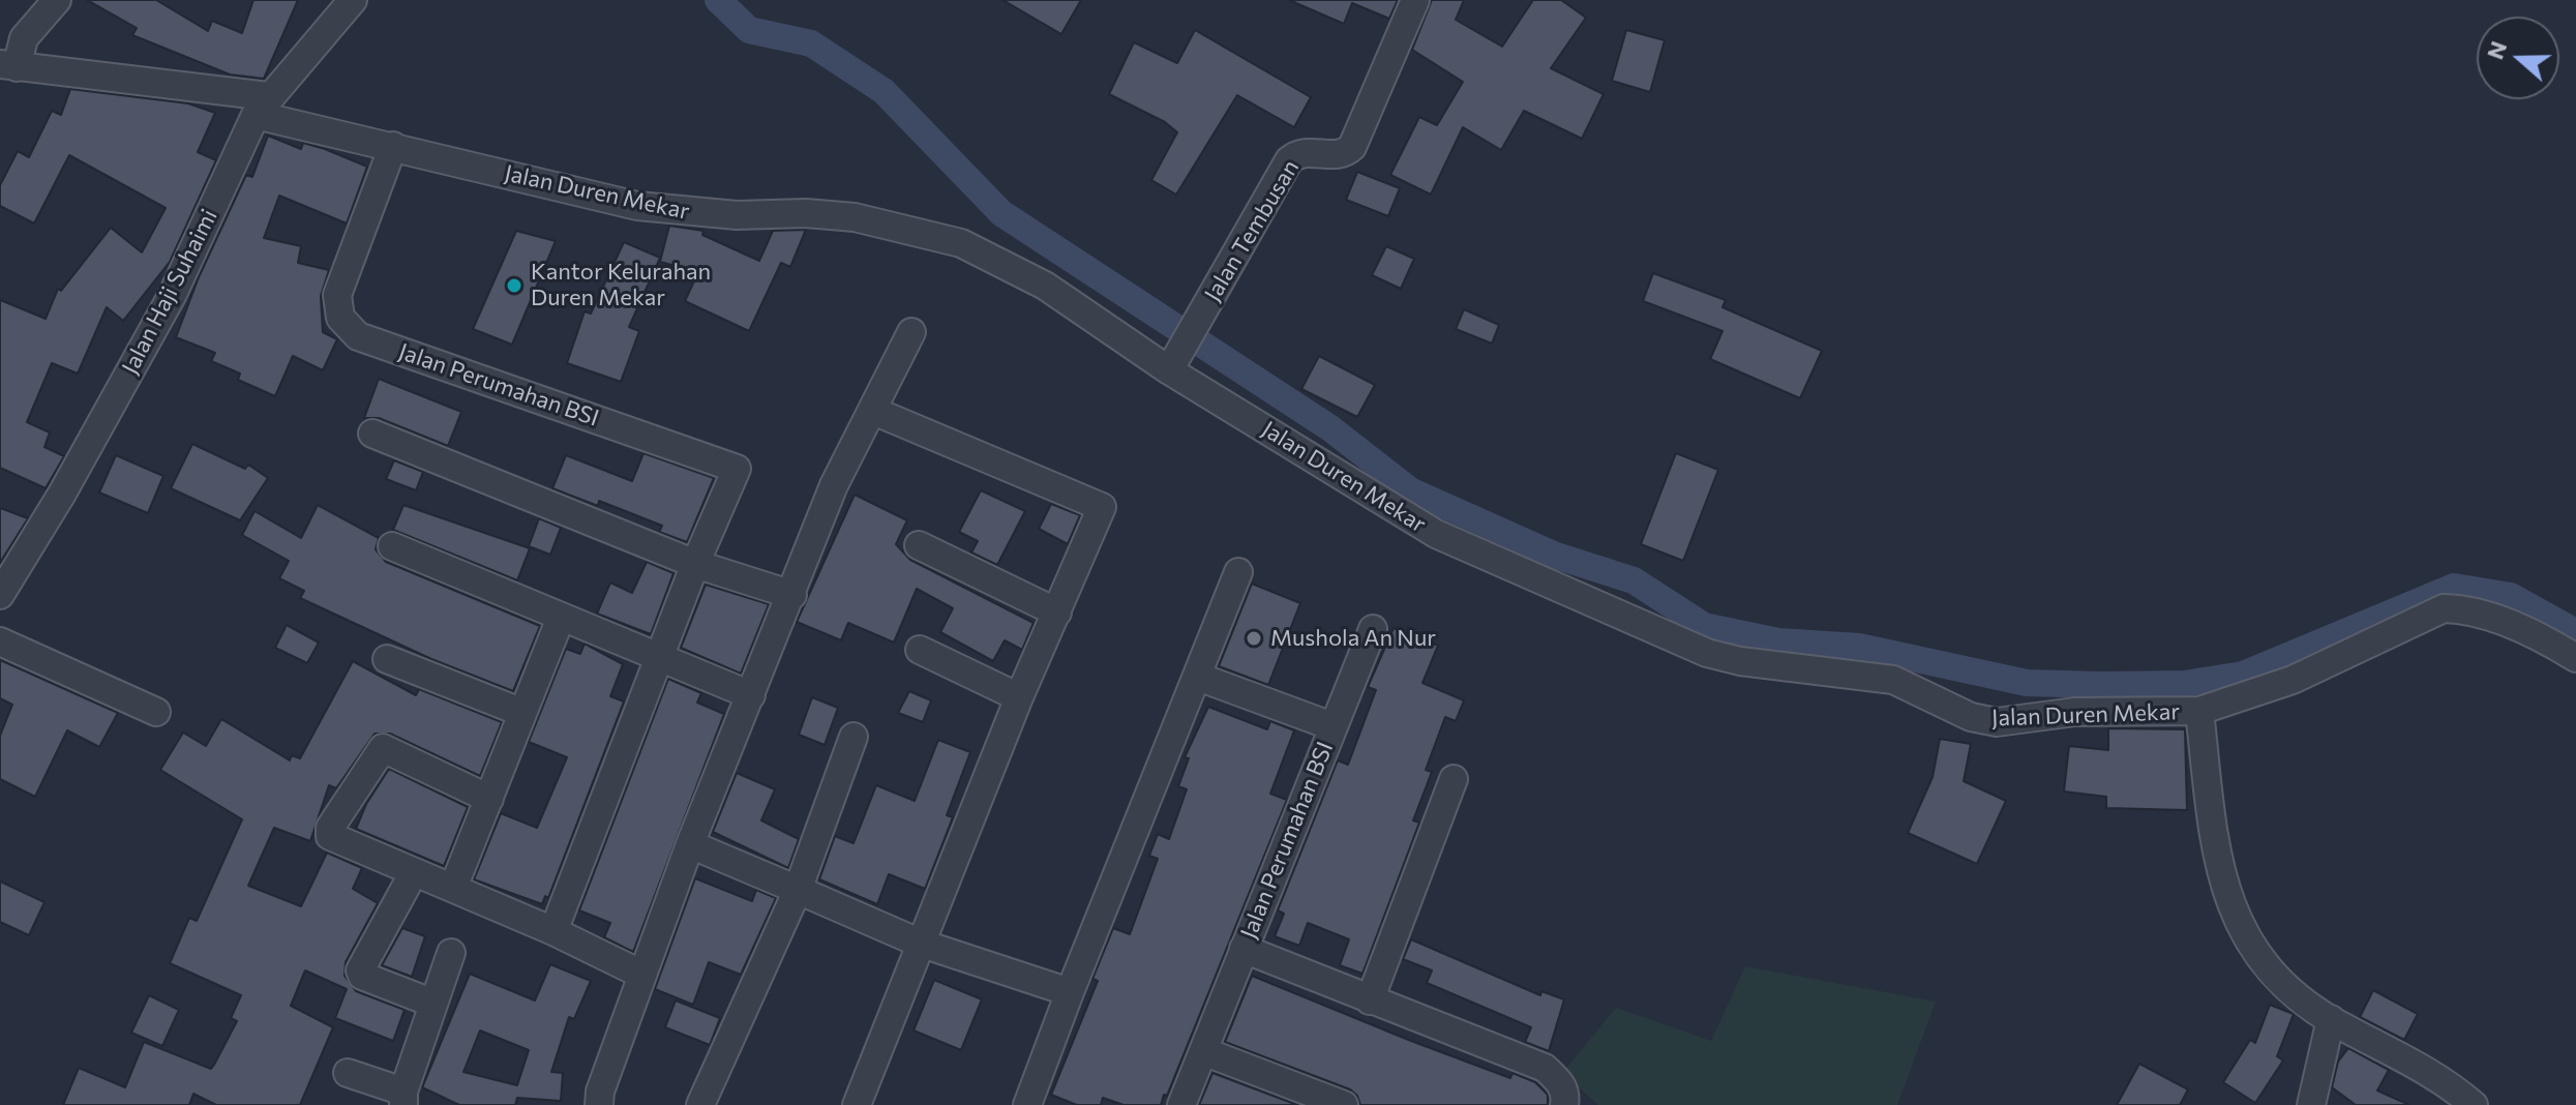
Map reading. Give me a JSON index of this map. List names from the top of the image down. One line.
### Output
{"streets":{"street":["Jalan Duren Mekar","Jalan Tembusan","Jalan Haji Suhaimi","Jalan Perumahan BSI"]},"crossings":[["Jalan Duren Mekar","Jalan Tembusan"],["Jalan Duren Mekar","Jalan Haji Suhaimi"],["Jalan Duren Mekar","Jalan Perumahan BSI"]],"places":["Kantor Kelurahan Duren Mekar","Mushola An Nur"],"north":"left"}
